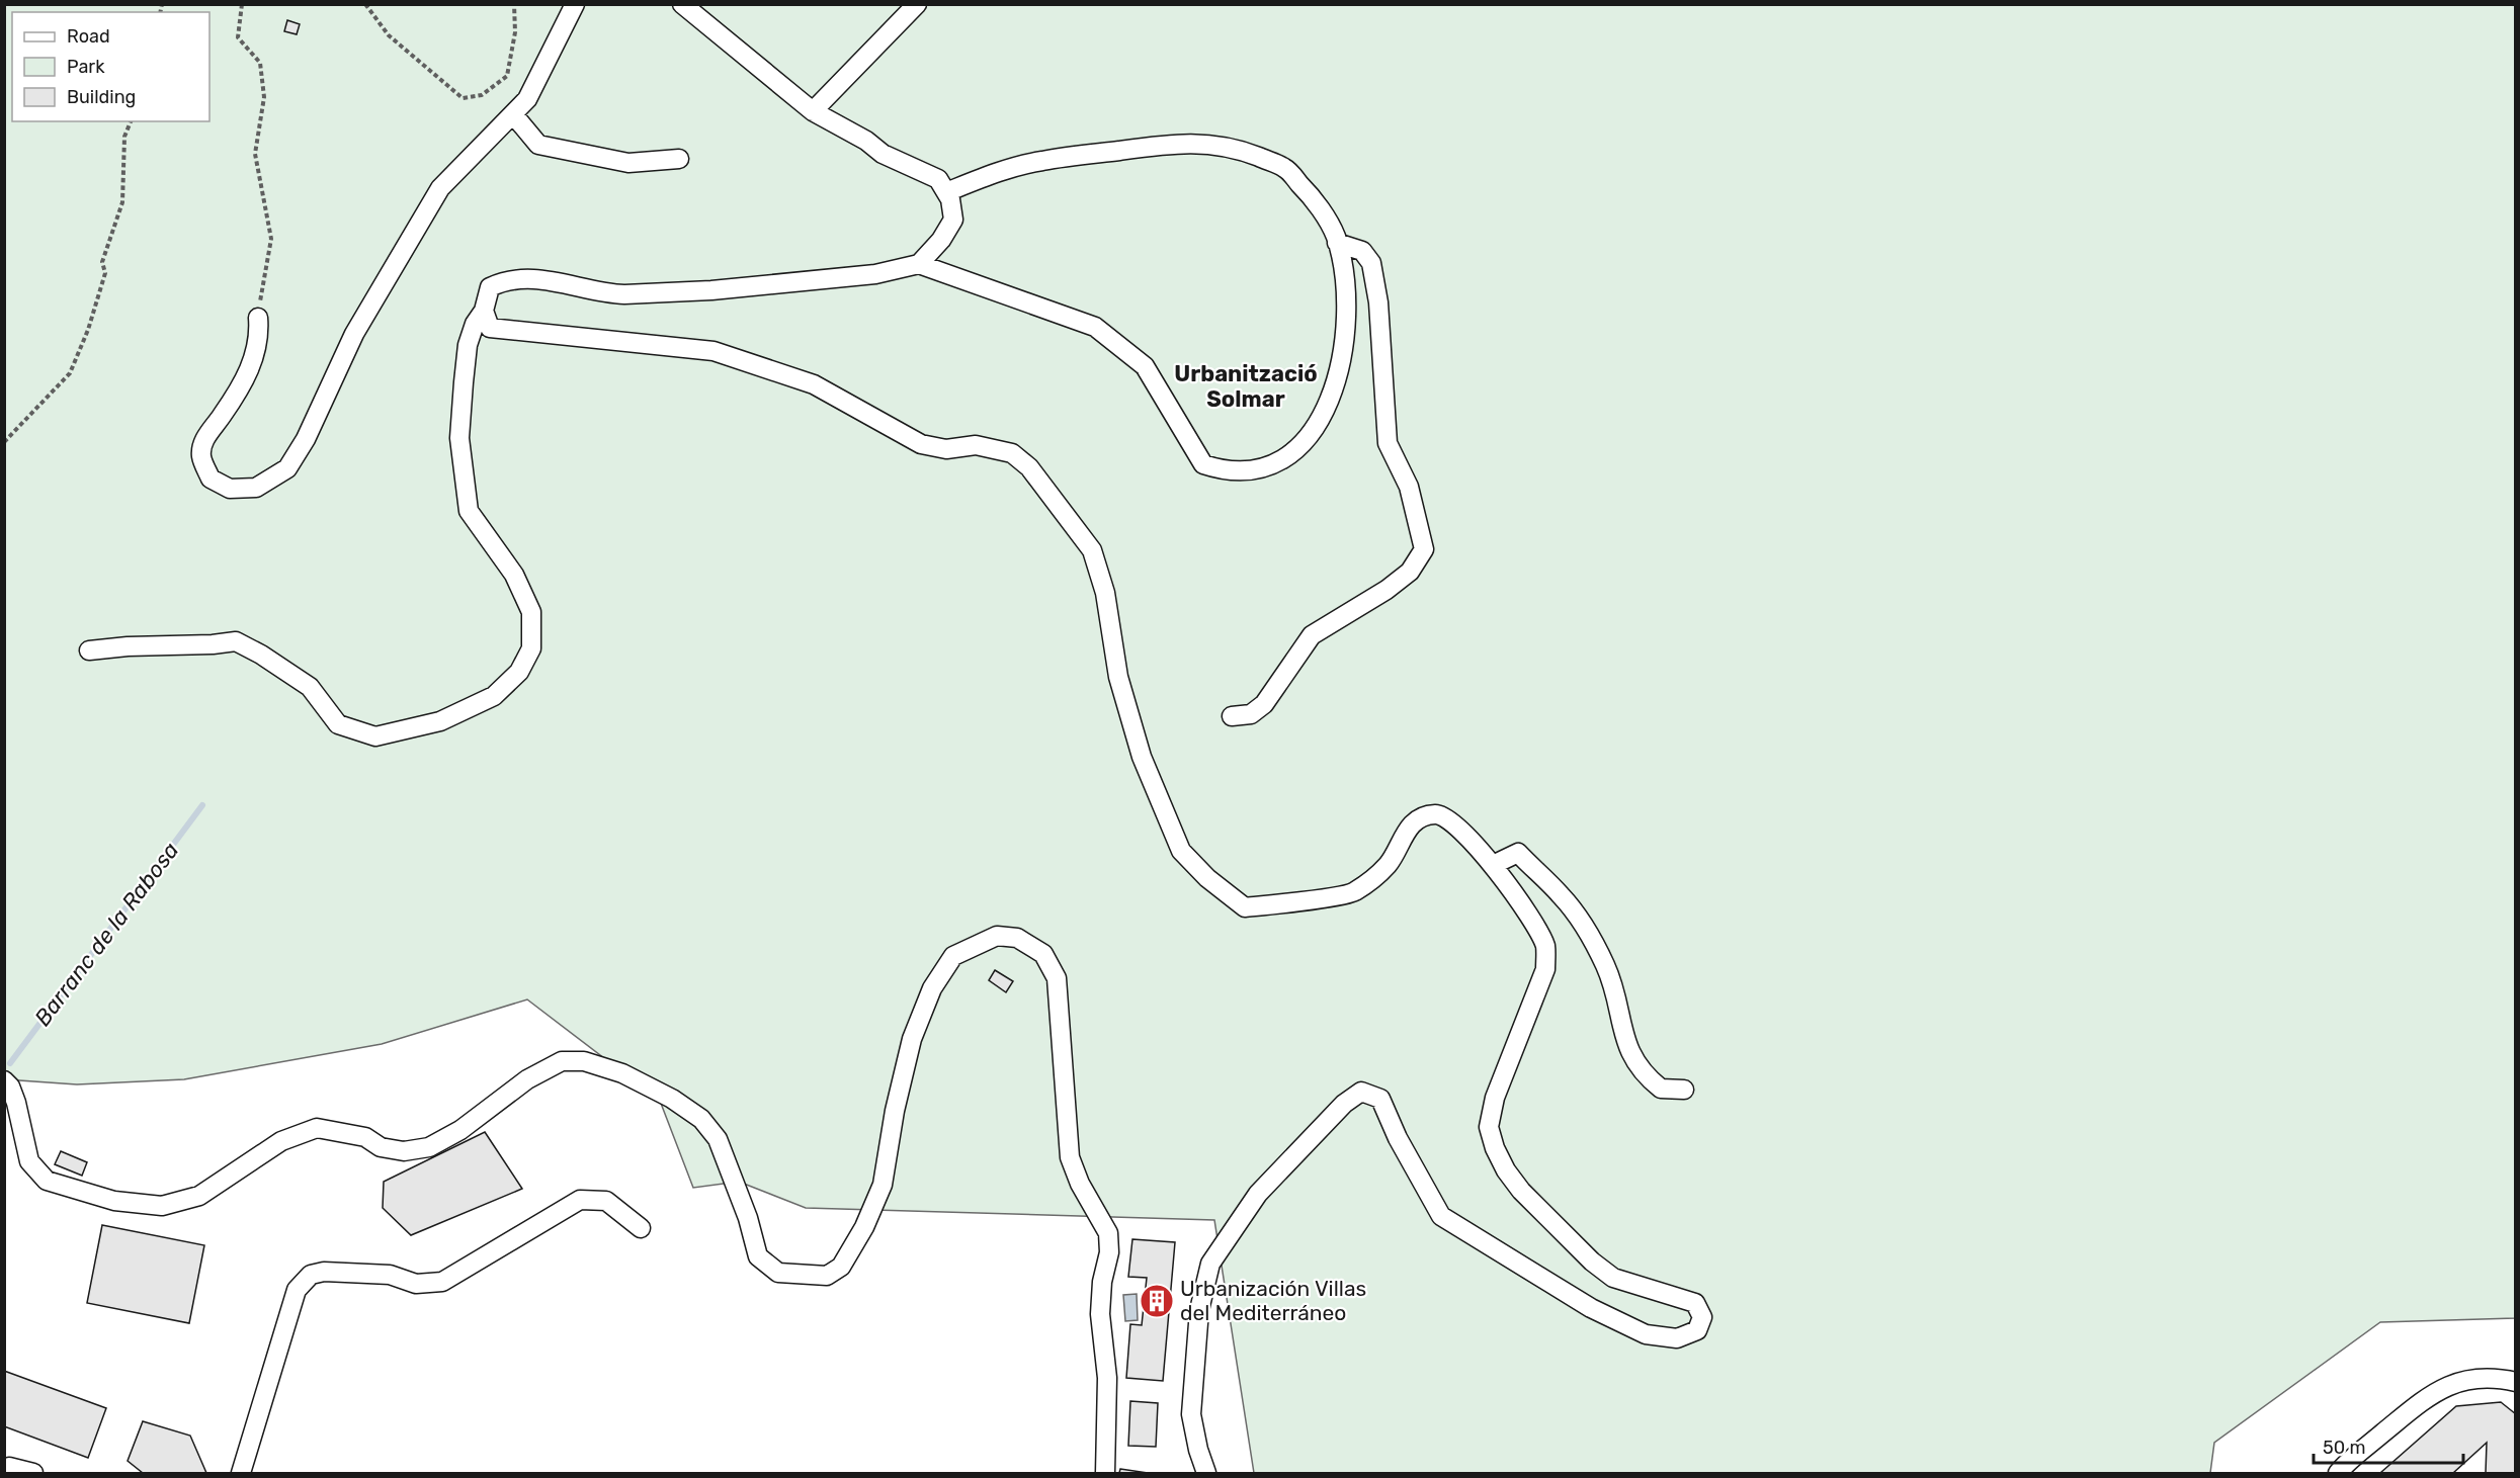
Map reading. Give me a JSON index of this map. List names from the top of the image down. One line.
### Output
{"districts":["Urbanització Solmar"],"water":["Barranc de la Rabosa"],"places":{"building":["Urbanización Villas del Mediterráneo"]},"legend":["Road","Park","Building"],"scale_bar":"50 m"}
